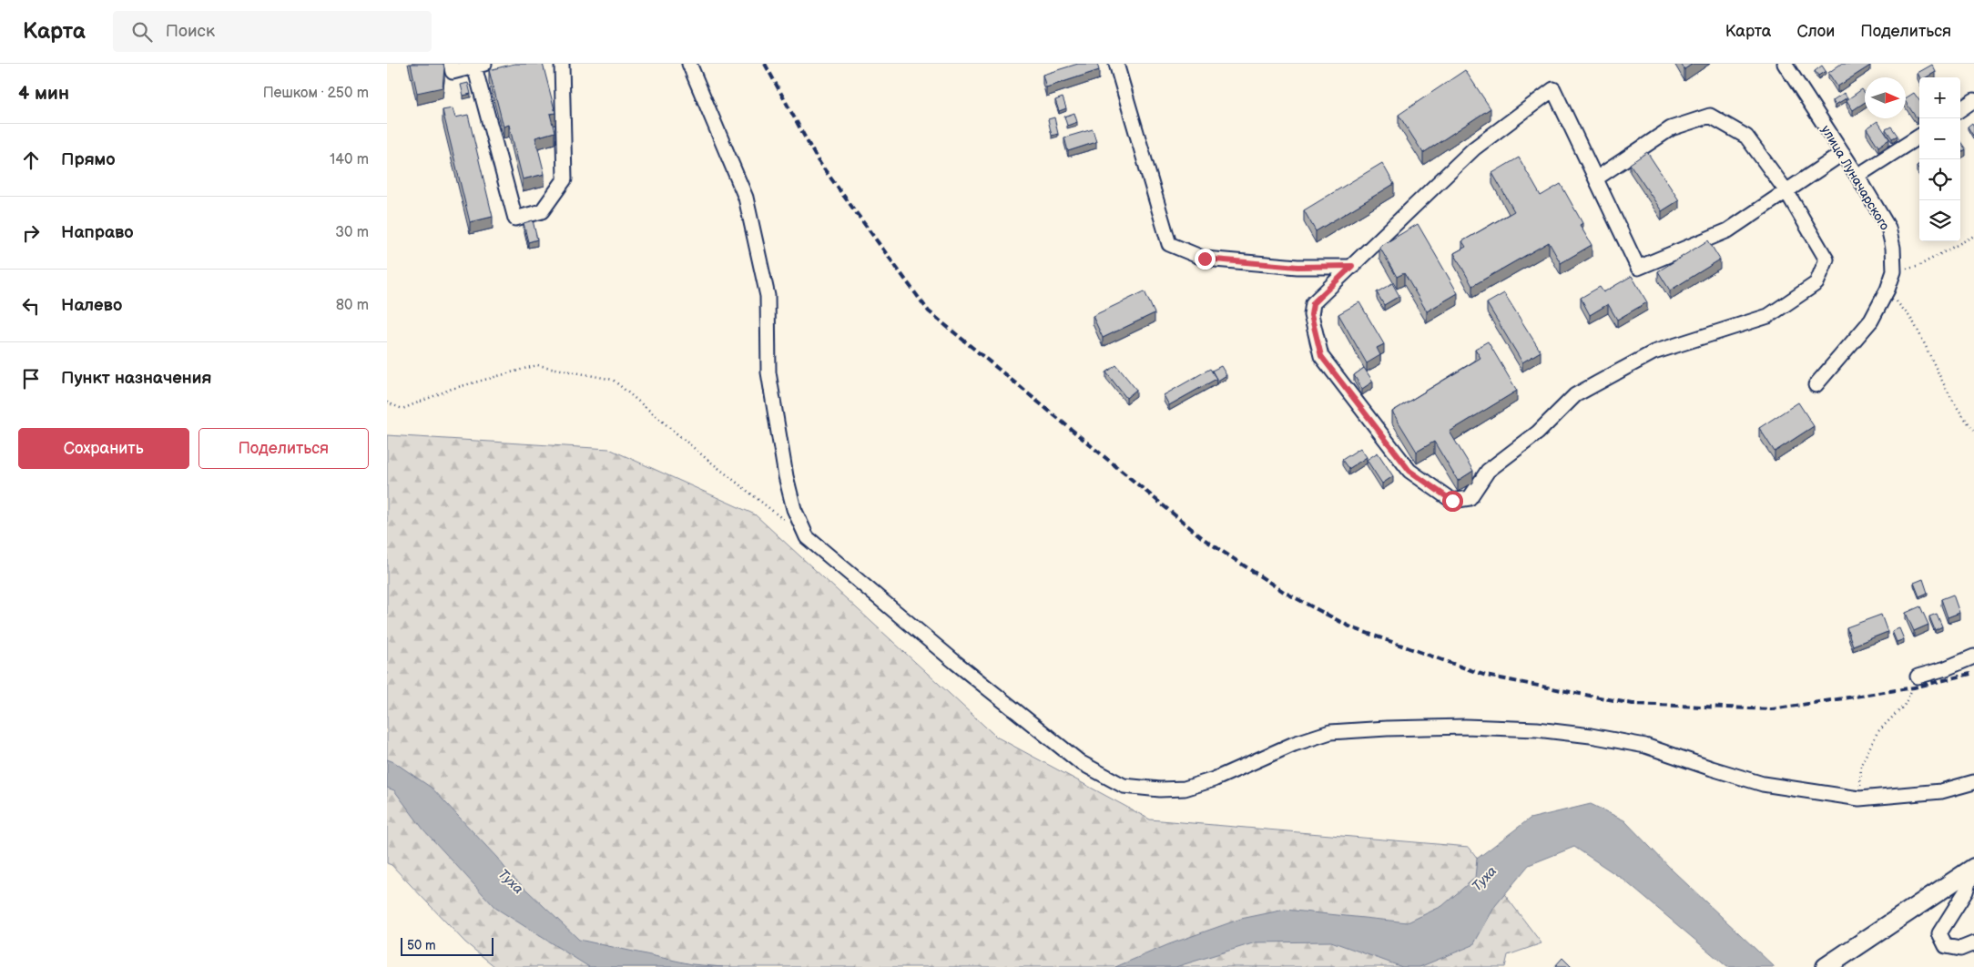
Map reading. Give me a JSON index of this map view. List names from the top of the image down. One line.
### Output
{"streets":{"street":["улица Луначарского"]},"water":["Туха"],"scale_bar":"50 m","north":"right","page":{"header":"Карта","search":"Поиск","nav":["Карта","Слои","Поделиться"],"heading":["4 мин","Пешком · 250 m"],"map_buttons":["+","−"],"list":[["Прямо","140 m"],["Направо","30 m"],["Налево","80 m"],"Пункт назначения"],"buttons":["Сохранить","Поделиться"],"scale":"50 m"}}
